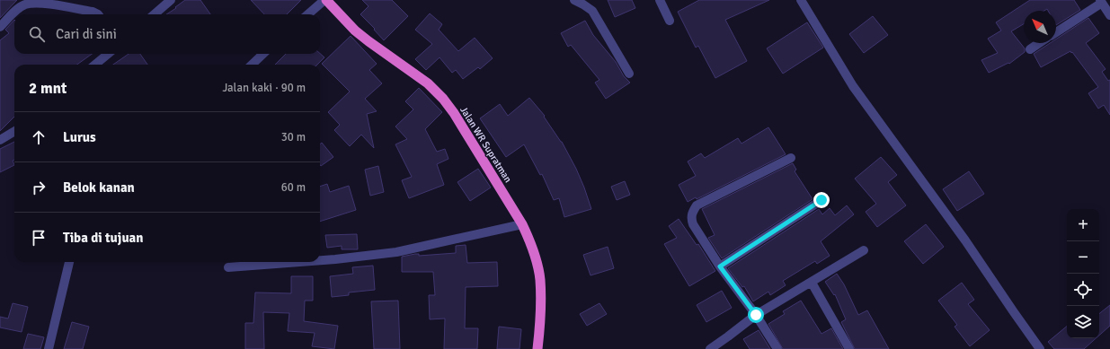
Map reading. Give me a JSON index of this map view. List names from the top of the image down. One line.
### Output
{"streets":{"highway":["Jalan WR Supratman"]},"north":"top left","page":{"search":"Cari di sini","heading":["2 mnt","Jalan kaki · 90 m"],"list":[["Lurus","30 m"],["Belok kanan","60 m"],"Tiba di tujuan"],"map_buttons":["+","−"]}}
